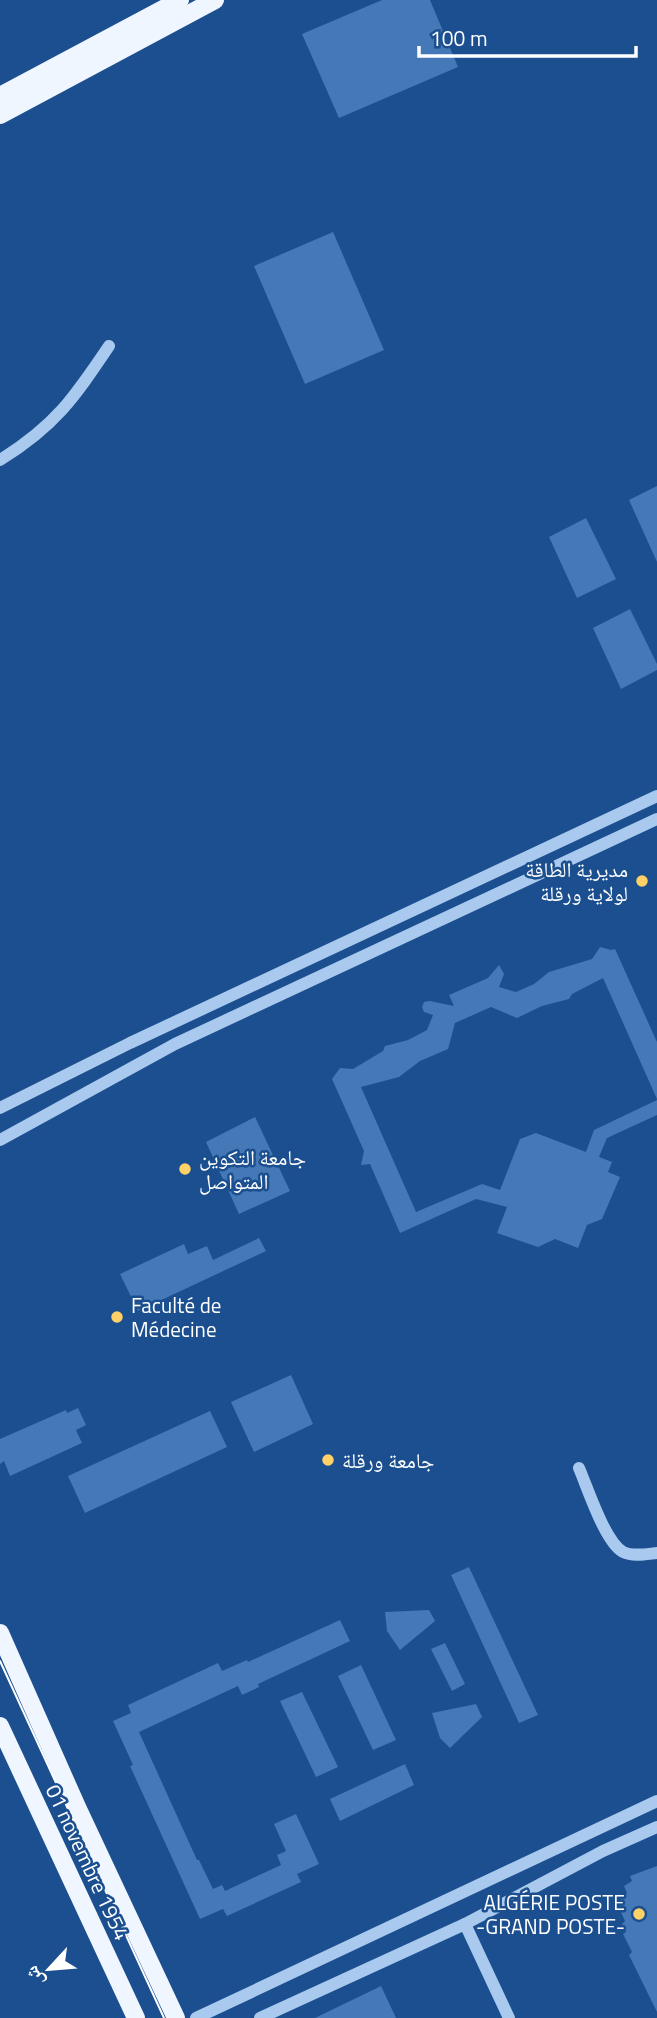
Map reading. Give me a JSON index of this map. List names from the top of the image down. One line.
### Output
{"streets":{"main road":["01 novembre 1954"]},"places":["مديرية الطاقة لولاية ورقلة","جامعة التكوين المتواصل","Faculté de Médecine","جامعة ورقلة","ALGÉRIE POSTE -GRAND POSTE-"],"scale_bar":"100 m","north":"bottom left"}
